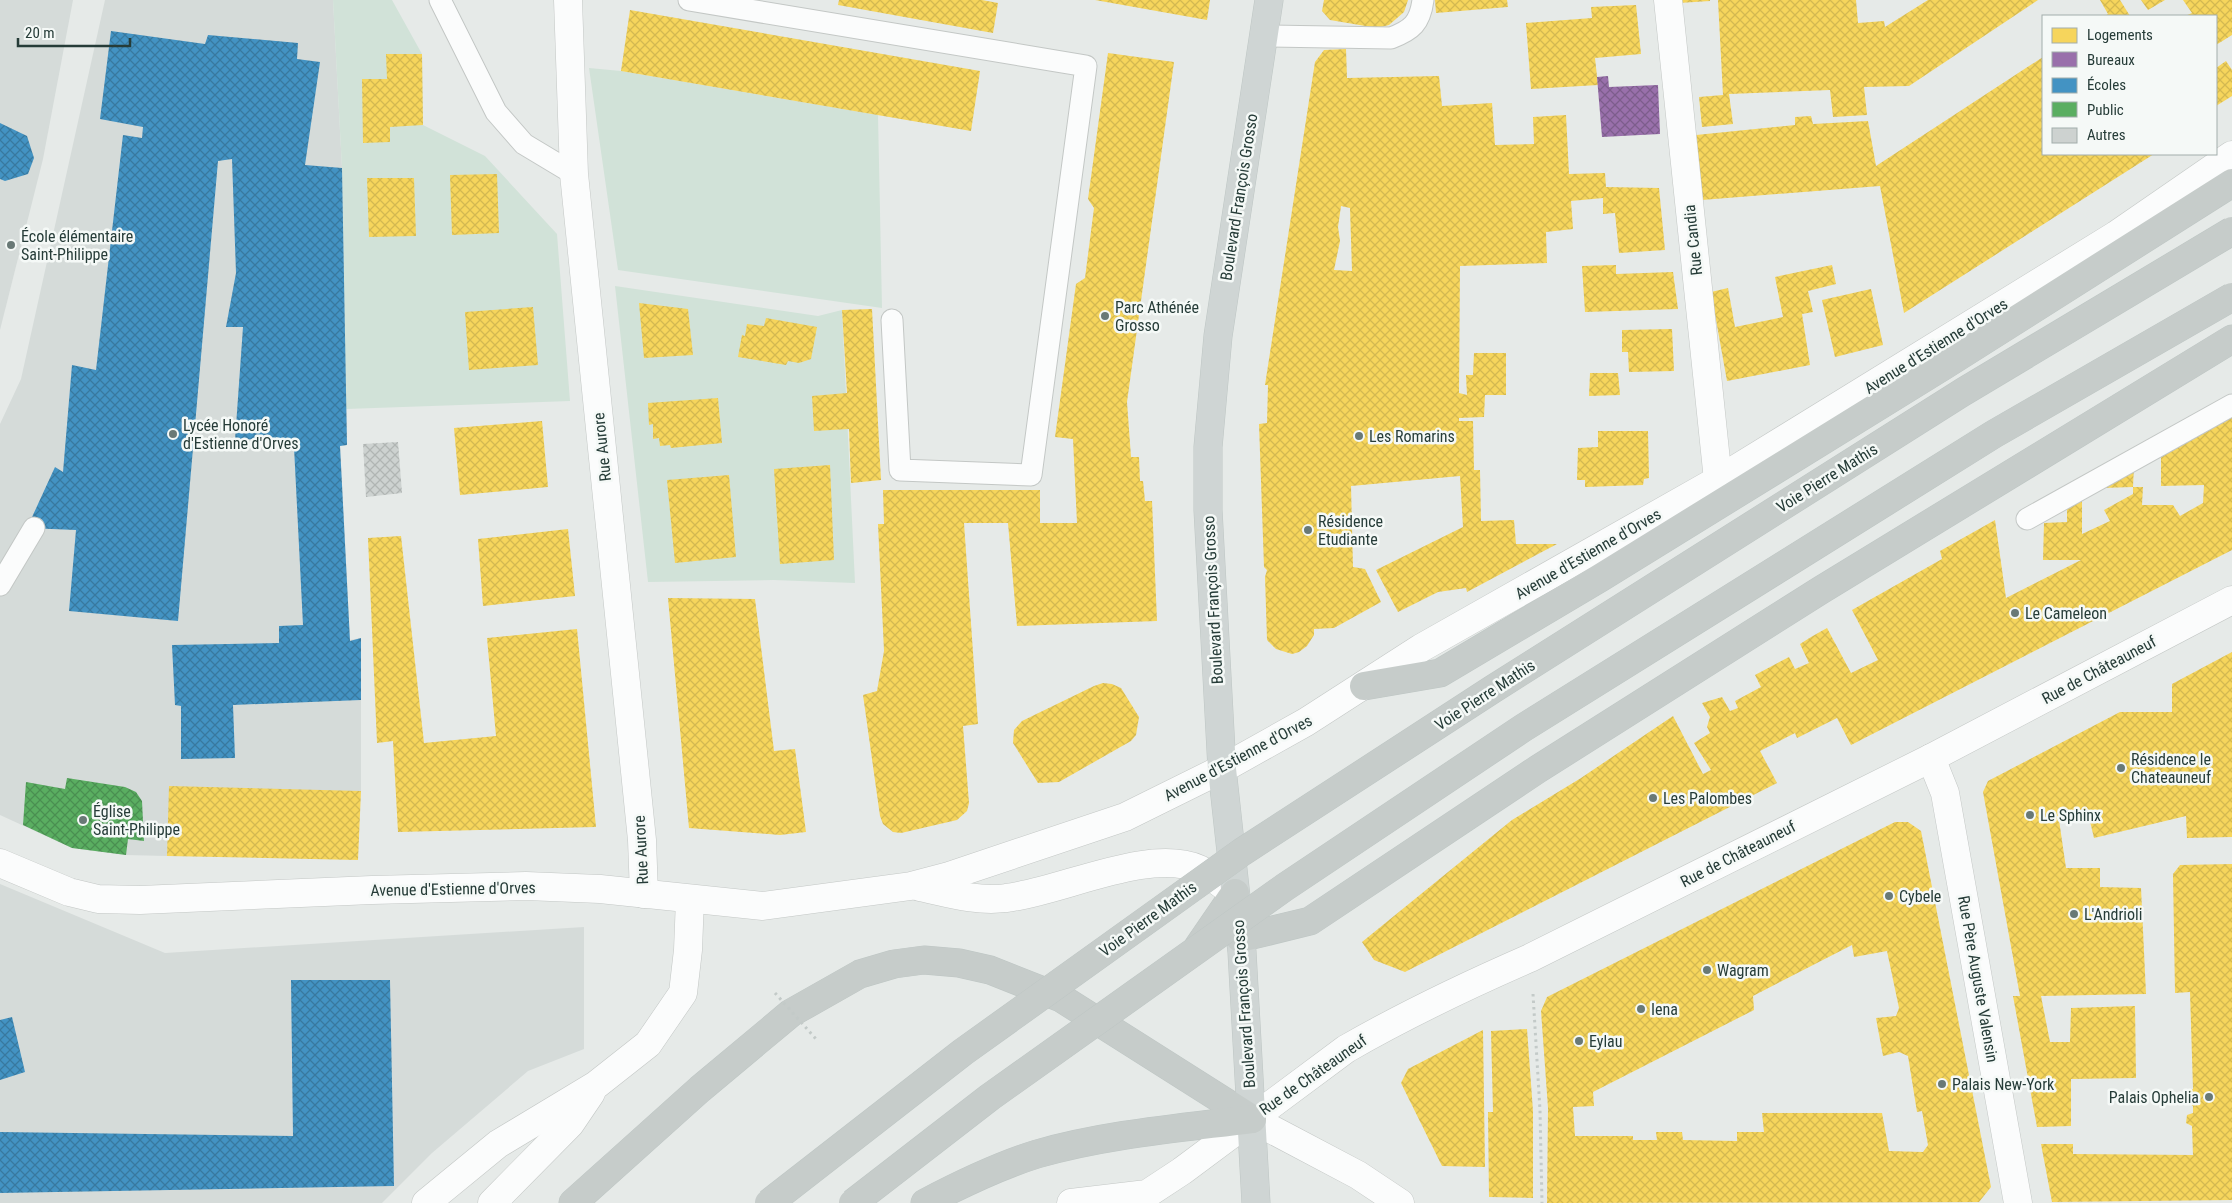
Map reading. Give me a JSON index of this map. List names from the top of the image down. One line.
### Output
{"streets":{"highway":["Voie Pierre Mathis"],"main road":["Boulevard François Grosso"],"street":["Rue Candia","Avenue d'Estienne d'Orves","Rue Aurore","Rue de Châteauneuf","Rue Père Auguste Valensin"]},"crossings":[["Boulevard François Grosso","Avenue d'Estienne d'Orves"],["Boulevard François Grosso","Rue de Châteauneuf"],["Rue Candia","Avenue d'Estienne d'Orves"],["Avenue d'Estienne d'Orves","Rue Aurore"],["Rue de Châteauneuf","Rue Père Auguste Valensin"]],"places":["École élémentaire Saint-Philippe","Parc Athénée Grosso","Lycée Honoré d'Estienne d'Orves","Les Romarins","Résidence Etudiante","Le Cameleon","Résidence le Chateauneuf","Les Palombes","Le Sphinx","Église Saint-Philippe","Cybele","L'Andrioli","Wagram","Iena","Eylau","Palais New-York","Palais Ophelia"],"legend":["Logements","Bureaux","Écoles","Public","Autres"],"scale_bar":"20 m"}
